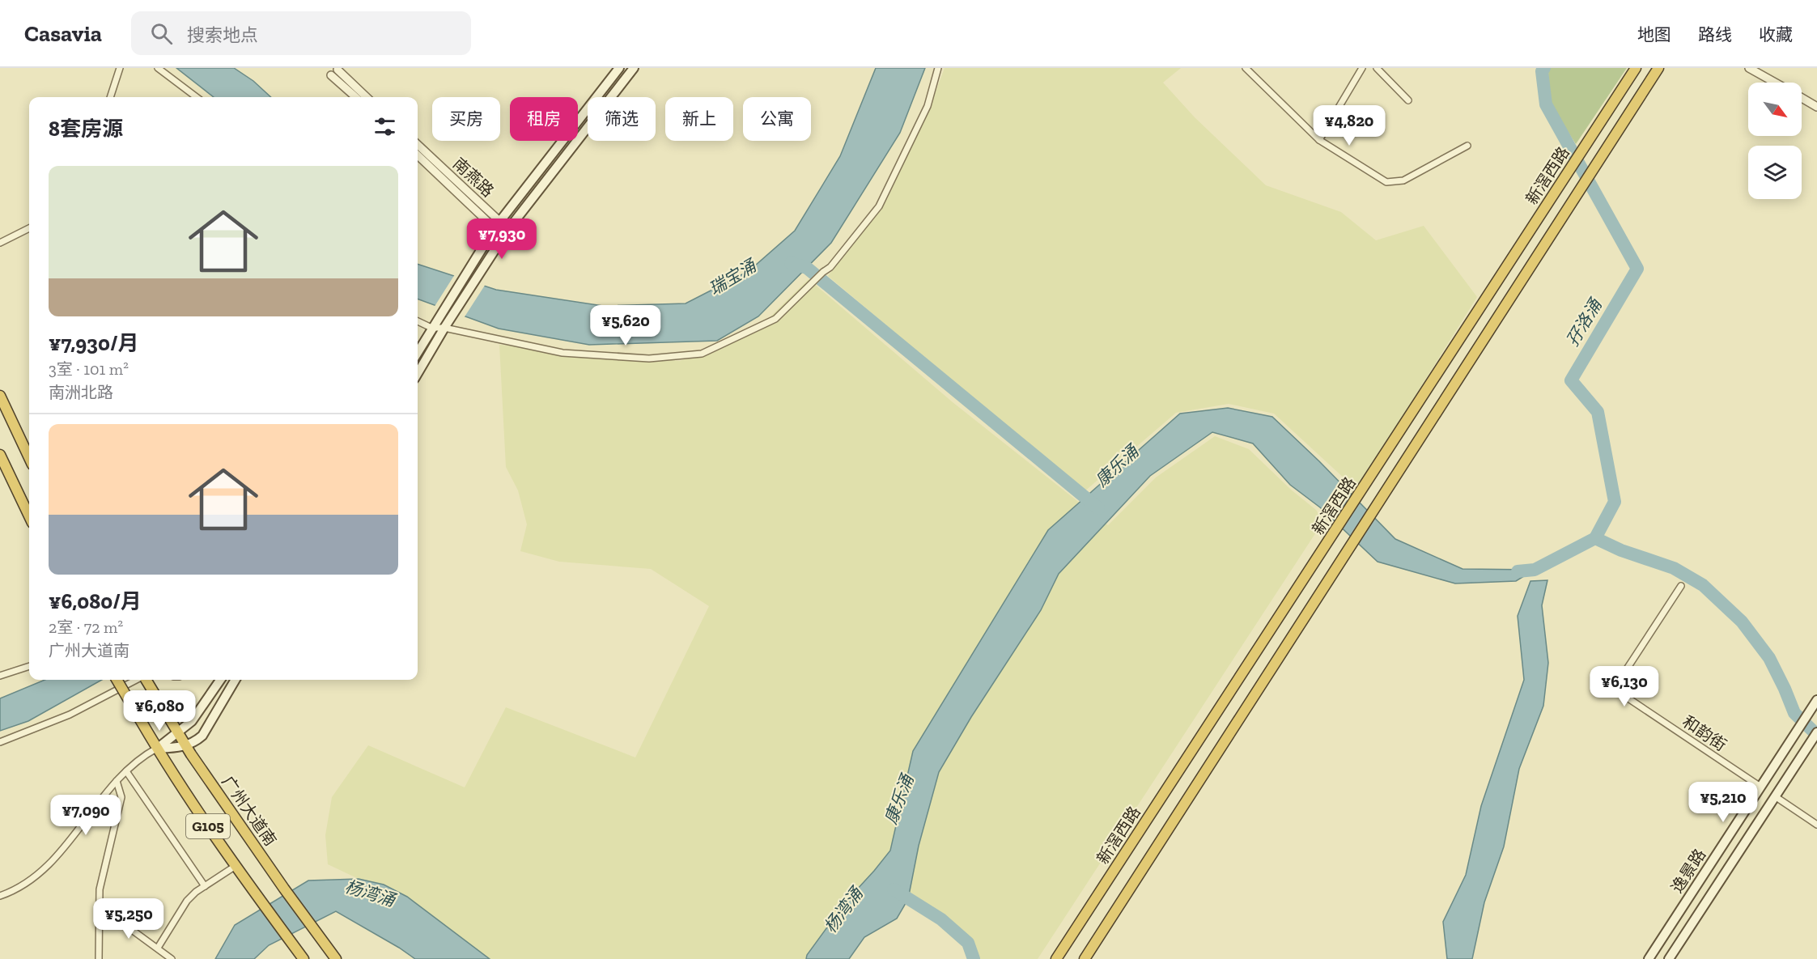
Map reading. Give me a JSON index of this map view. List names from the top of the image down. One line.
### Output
{"streets":{"highway":["新滘西路","广州大道南","G105"],"main road":["逸景路"],"street":["南燕路","和韵街"]},"crossings":[["和韵街","逸景路"]],"water":["瑞宝涌","孖洛涌","康乐涌","杨湾涌"],"north":"bottom right","page":{"header":"Casavia","search":"搜索地点","nav":["地图","路线","收藏"],"chip":["买房","租房","筛选","新上","公寓"],"heading":"8套房源","price":["¥4,820","¥7,930","¥5,620","¥6,130","¥6,080","¥5,210","¥7,090","¥5,250"],"list":[{"name":"¥7,930/月","note":"3室 · 101 m² · 南洲北路"},{"name":"¥6,080/月","note":"2室 · 72 m² · 广州大道南"}]}}
